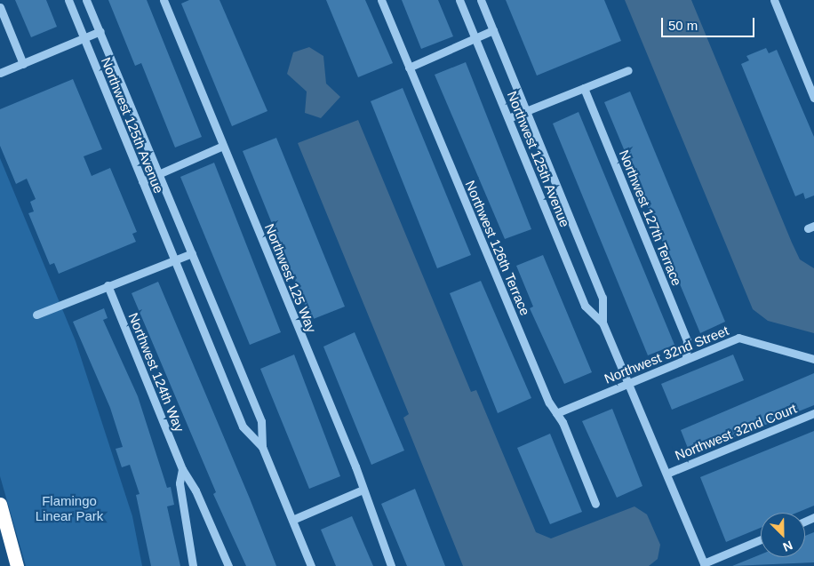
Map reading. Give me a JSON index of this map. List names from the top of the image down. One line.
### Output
{"streets":{"street":["Northwest 125th Avenue","Northwest 127th Terrace","Northwest 126th Terrace","Northwest 125 Way","Northwest 32nd Street","Northwest 124th Way","Northwest 32nd Court"]},"crossings":[["Northwest 125th Avenue","Northwest 32nd Street"],["Northwest 125th Avenue","Northwest 32nd Court"],["Northwest 127th Terrace","Northwest 32nd Street"],["Northwest 126th Terrace","Northwest 32nd Street"]],"parks":["Flamingo Linear Park"],"scale_bar":"50 m","north":"bottom right"}
